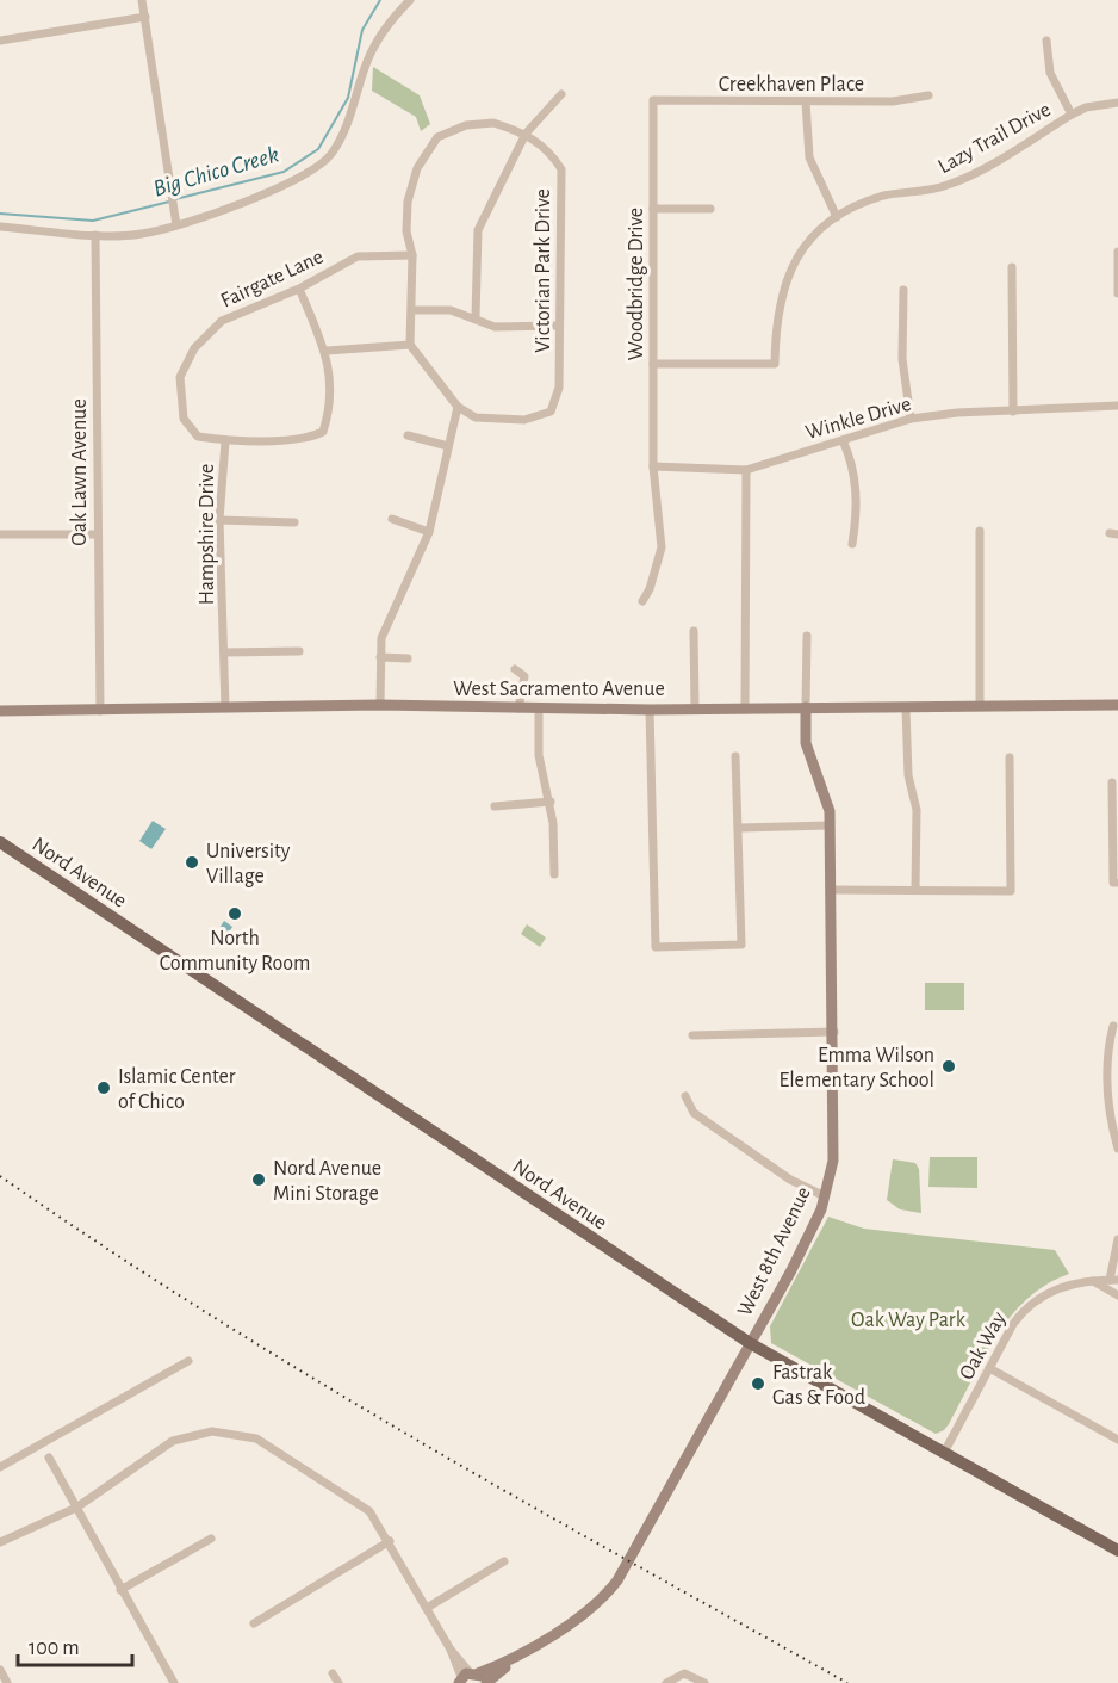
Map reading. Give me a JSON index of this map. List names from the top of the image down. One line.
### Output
{"streets":{"main road":["Nord Avenue"],"street":["Creekhaven Place","Lazy Trail Drive","Victorian Park Drive","Fairgate Lane","Woodbridge Drive","Winkle Drive","Oak Lawn Avenue","Hampshire Drive","West Sacramento Avenue","West 8th Avenue","Oak Way"]},"crossings":[["Creekhaven Place","Woodbridge Drive"],["Lazy Trail Drive","Woodbridge Drive"],["Victorian Park Drive","Fairgate Lane"],["Fairgate Lane","Hampshire Drive"],["Woodbridge Drive","Winkle Drive"],["Oak Lawn Avenue","West Sacramento Avenue"],["Hampshire Drive","West Sacramento Avenue"],["West Sacramento Avenue","West 8th Avenue"],["Nord Avenue","West 8th Avenue"],["Nord Avenue","Oak Way"]],"water":["Big Chico Creek"],"parks":["Oak Way Park"],"places":["University Village","North Community Room","Emma Wilson Elementary School","Islamic Center of Chico","Nord Avenue Mini Storage","Fastrak Gas & Food"],"scale_bar":"100 m"}
